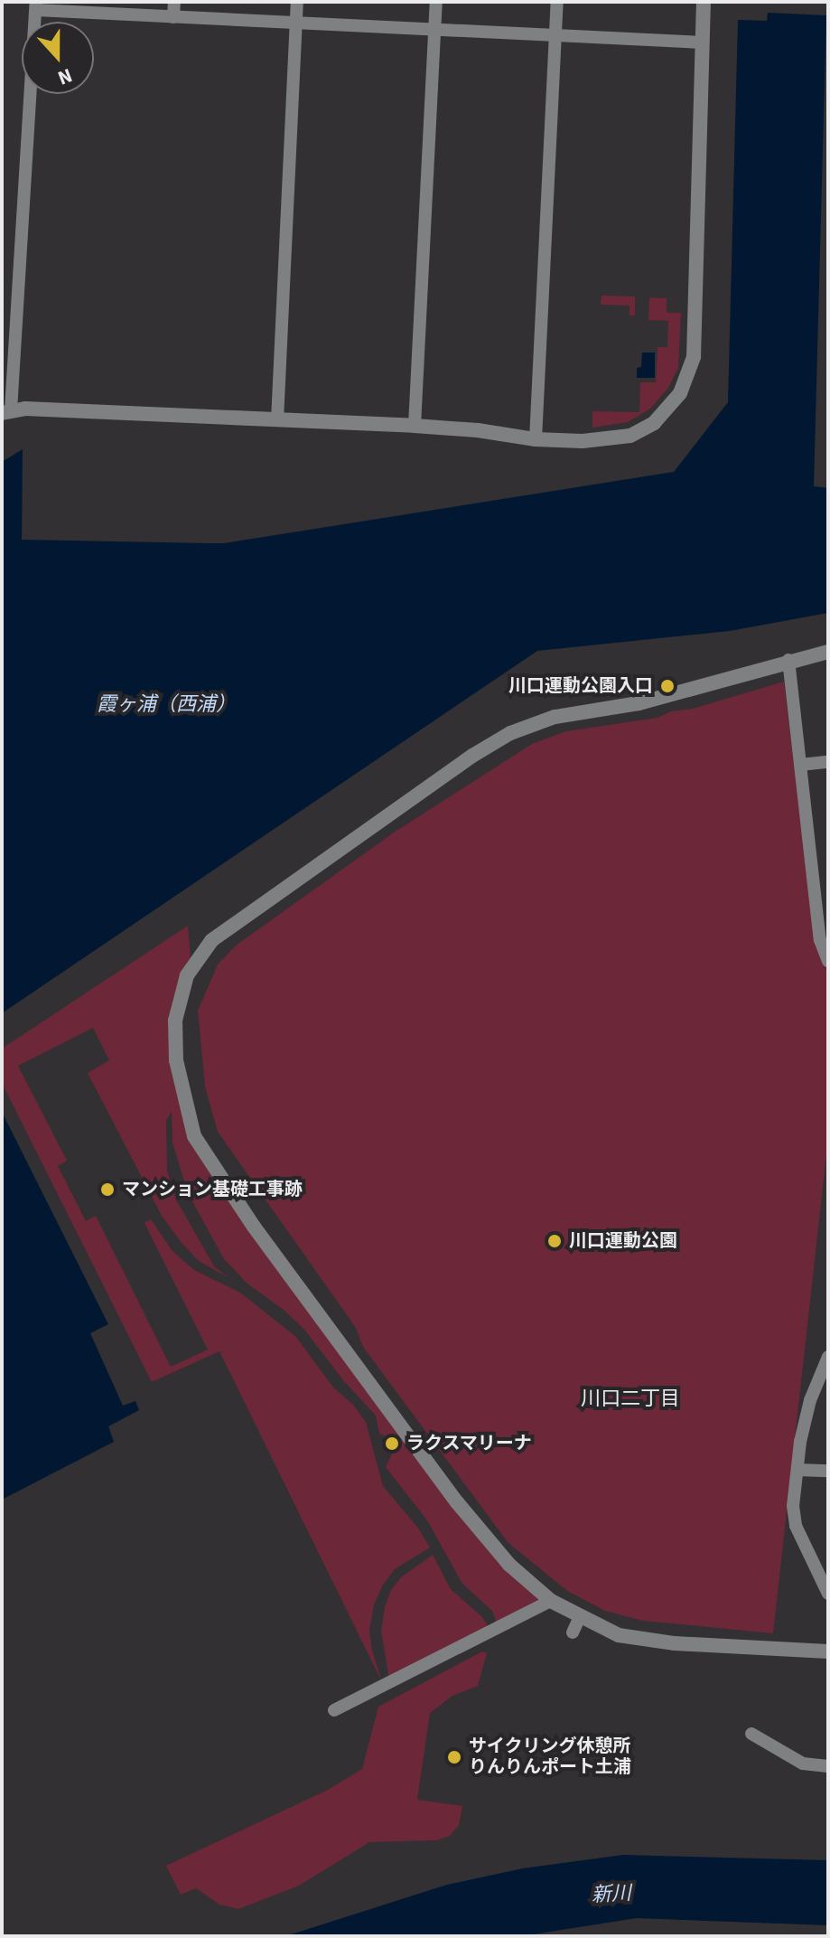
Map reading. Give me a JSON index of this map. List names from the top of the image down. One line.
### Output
{"districts":["川口二丁目"],"water":["霞ヶ浦（西浦）","新川"],"places":["川口運動公園入口","マンション基礎工事跡","川口運動公園","ラクスマリーナ","サイクリング休憩所 りんりんポート土浦"],"north":"bottom"}
